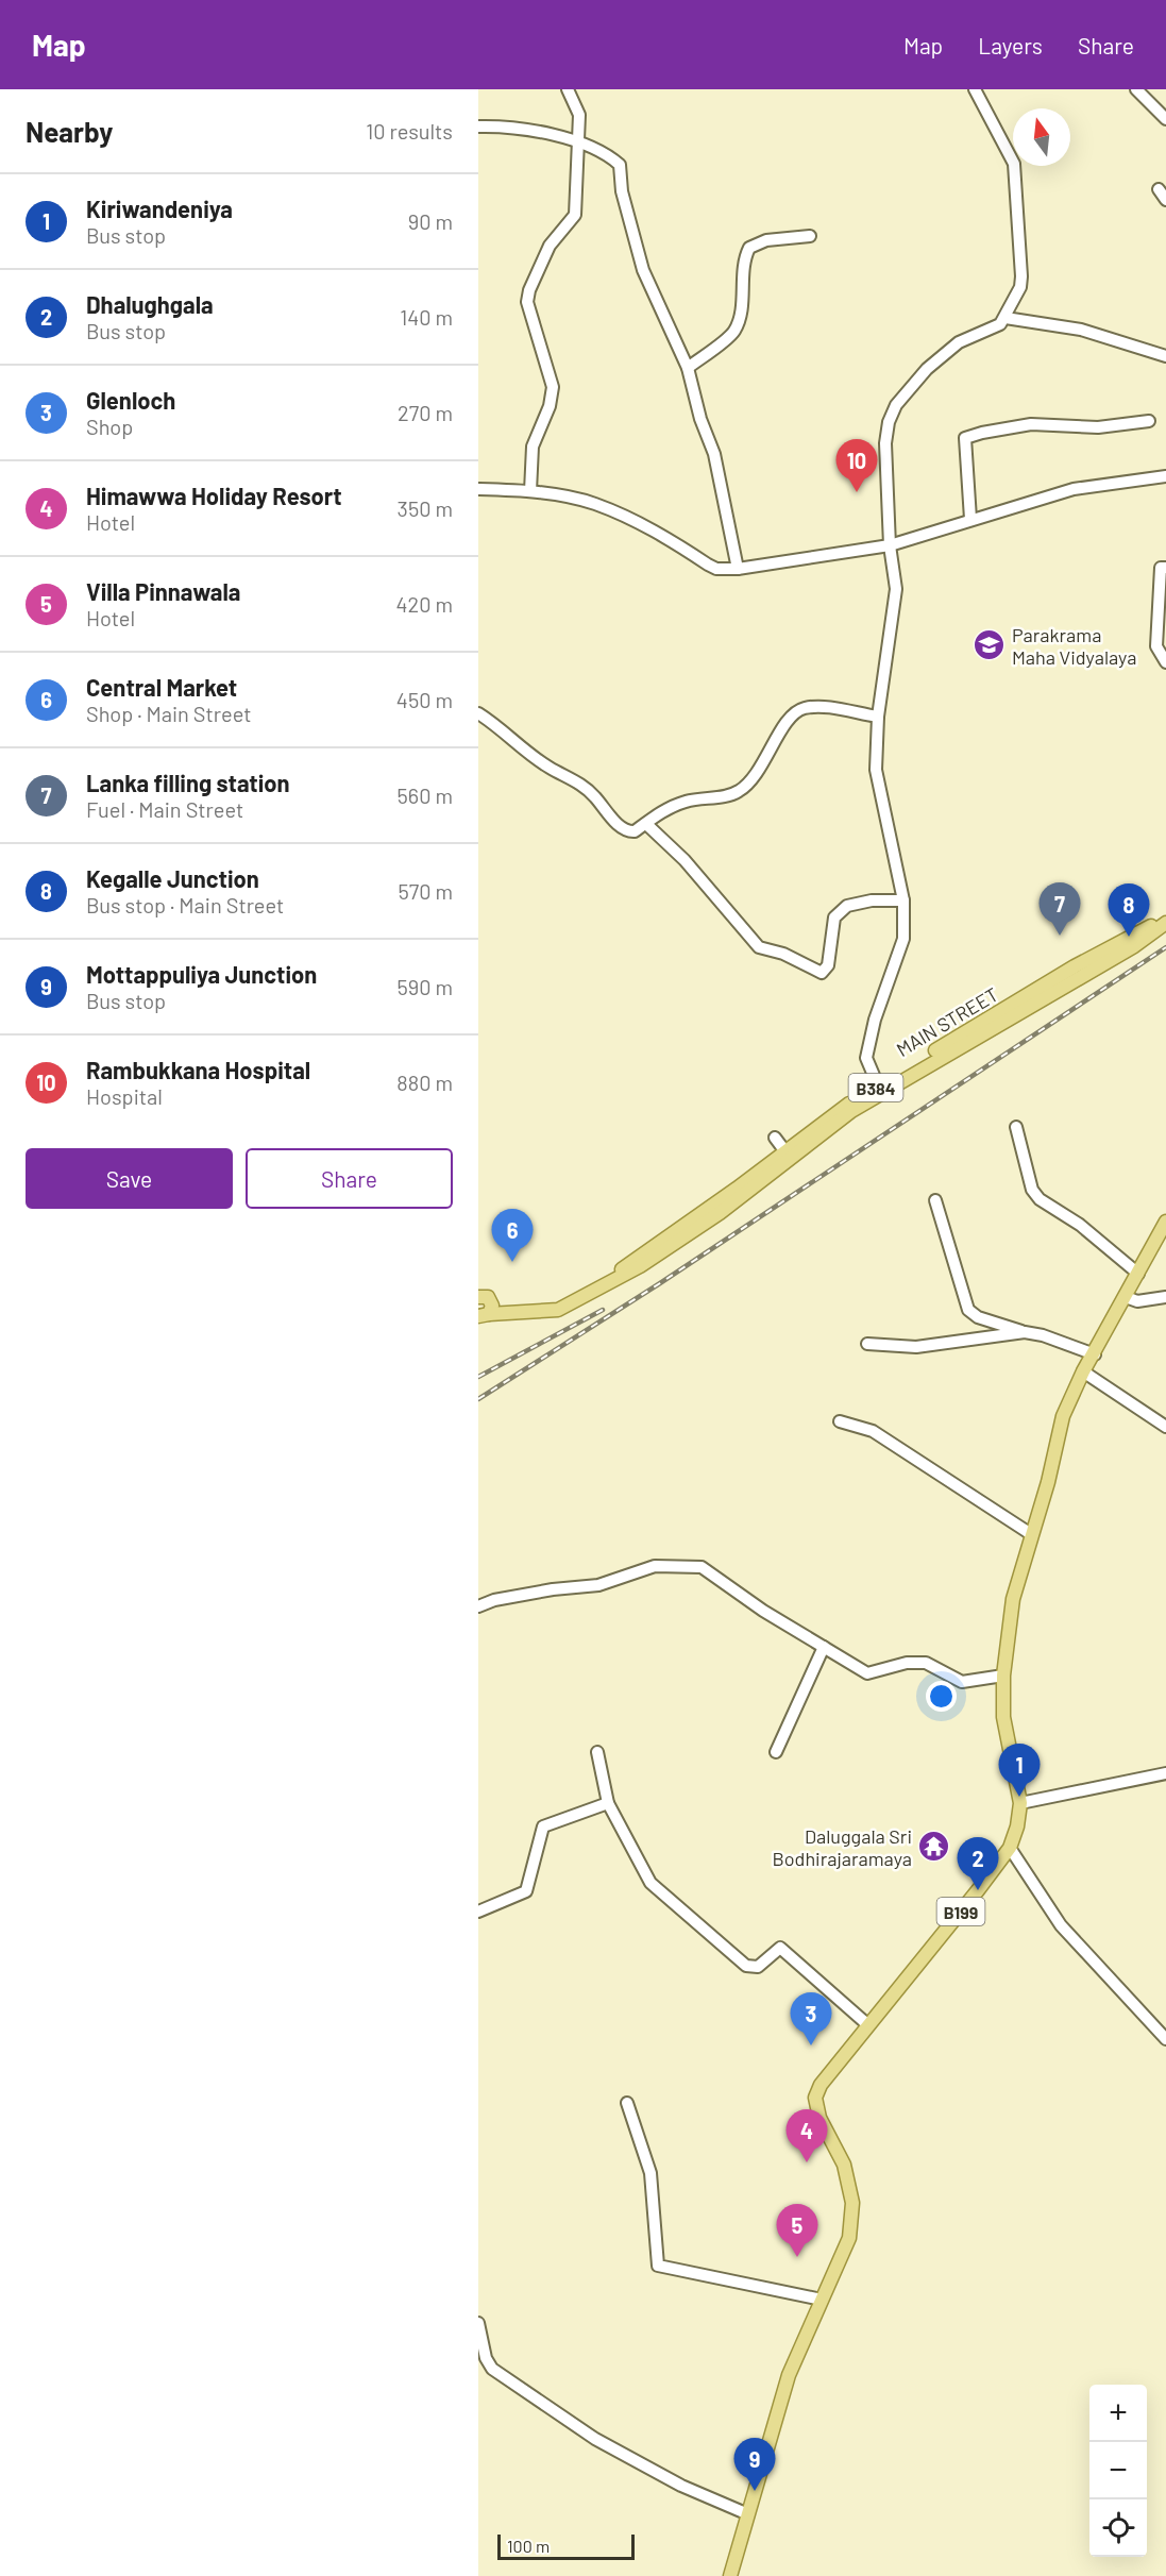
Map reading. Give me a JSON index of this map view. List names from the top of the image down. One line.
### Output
{"streets":{"main road":["MAIN STREET","B384","B199"]},"places":{"school or university":["Parakrama Maha Vidyalaya"],"temple":["Daluggala Sri Bodhirajaramaya"]},"scale_bar":"100 m","north":"top","page":{"header":"Map","nav":["Map","Layers","Share"],"heading":["Nearby","10 results"],"list":[{"mark":"1","name":"Kiriwandeniya","note":"Bus stop","value":"90 m"},{"mark":"2","name":"Dhalughgala","note":"Bus stop","value":"140 m"},{"mark":"3","name":"Glenloch","note":"Shop","value":"270 m"},{"mark":"4","name":"Himawwa Holiday Resort","note":"Hotel","value":"350 m"},{"mark":"5","name":"Villa Pinnawala","note":"Hotel","value":"420 m"},{"mark":"6","name":"Central Market","note":"Shop · Main Street","value":"450 m"},{"mark":"7","name":"Lanka filling station","note":"Fuel · Main Street","value":"560 m"},{"mark":"8","name":"Kegalle Junction","note":"Bus stop · Main Street","value":"570 m"},{"mark":"9","name":"Mottappuliya Junction","note":"Bus stop","value":"590 m"},{"mark":"10","name":"Rambukkana Hospital","note":"Hospital","value":"880 m"}],"pins":["10","7","8","6","1","2","3","4","5","9"],"buttons":["Save","Share"],"map_buttons":["+","−"],"scale":"100 m"}}
